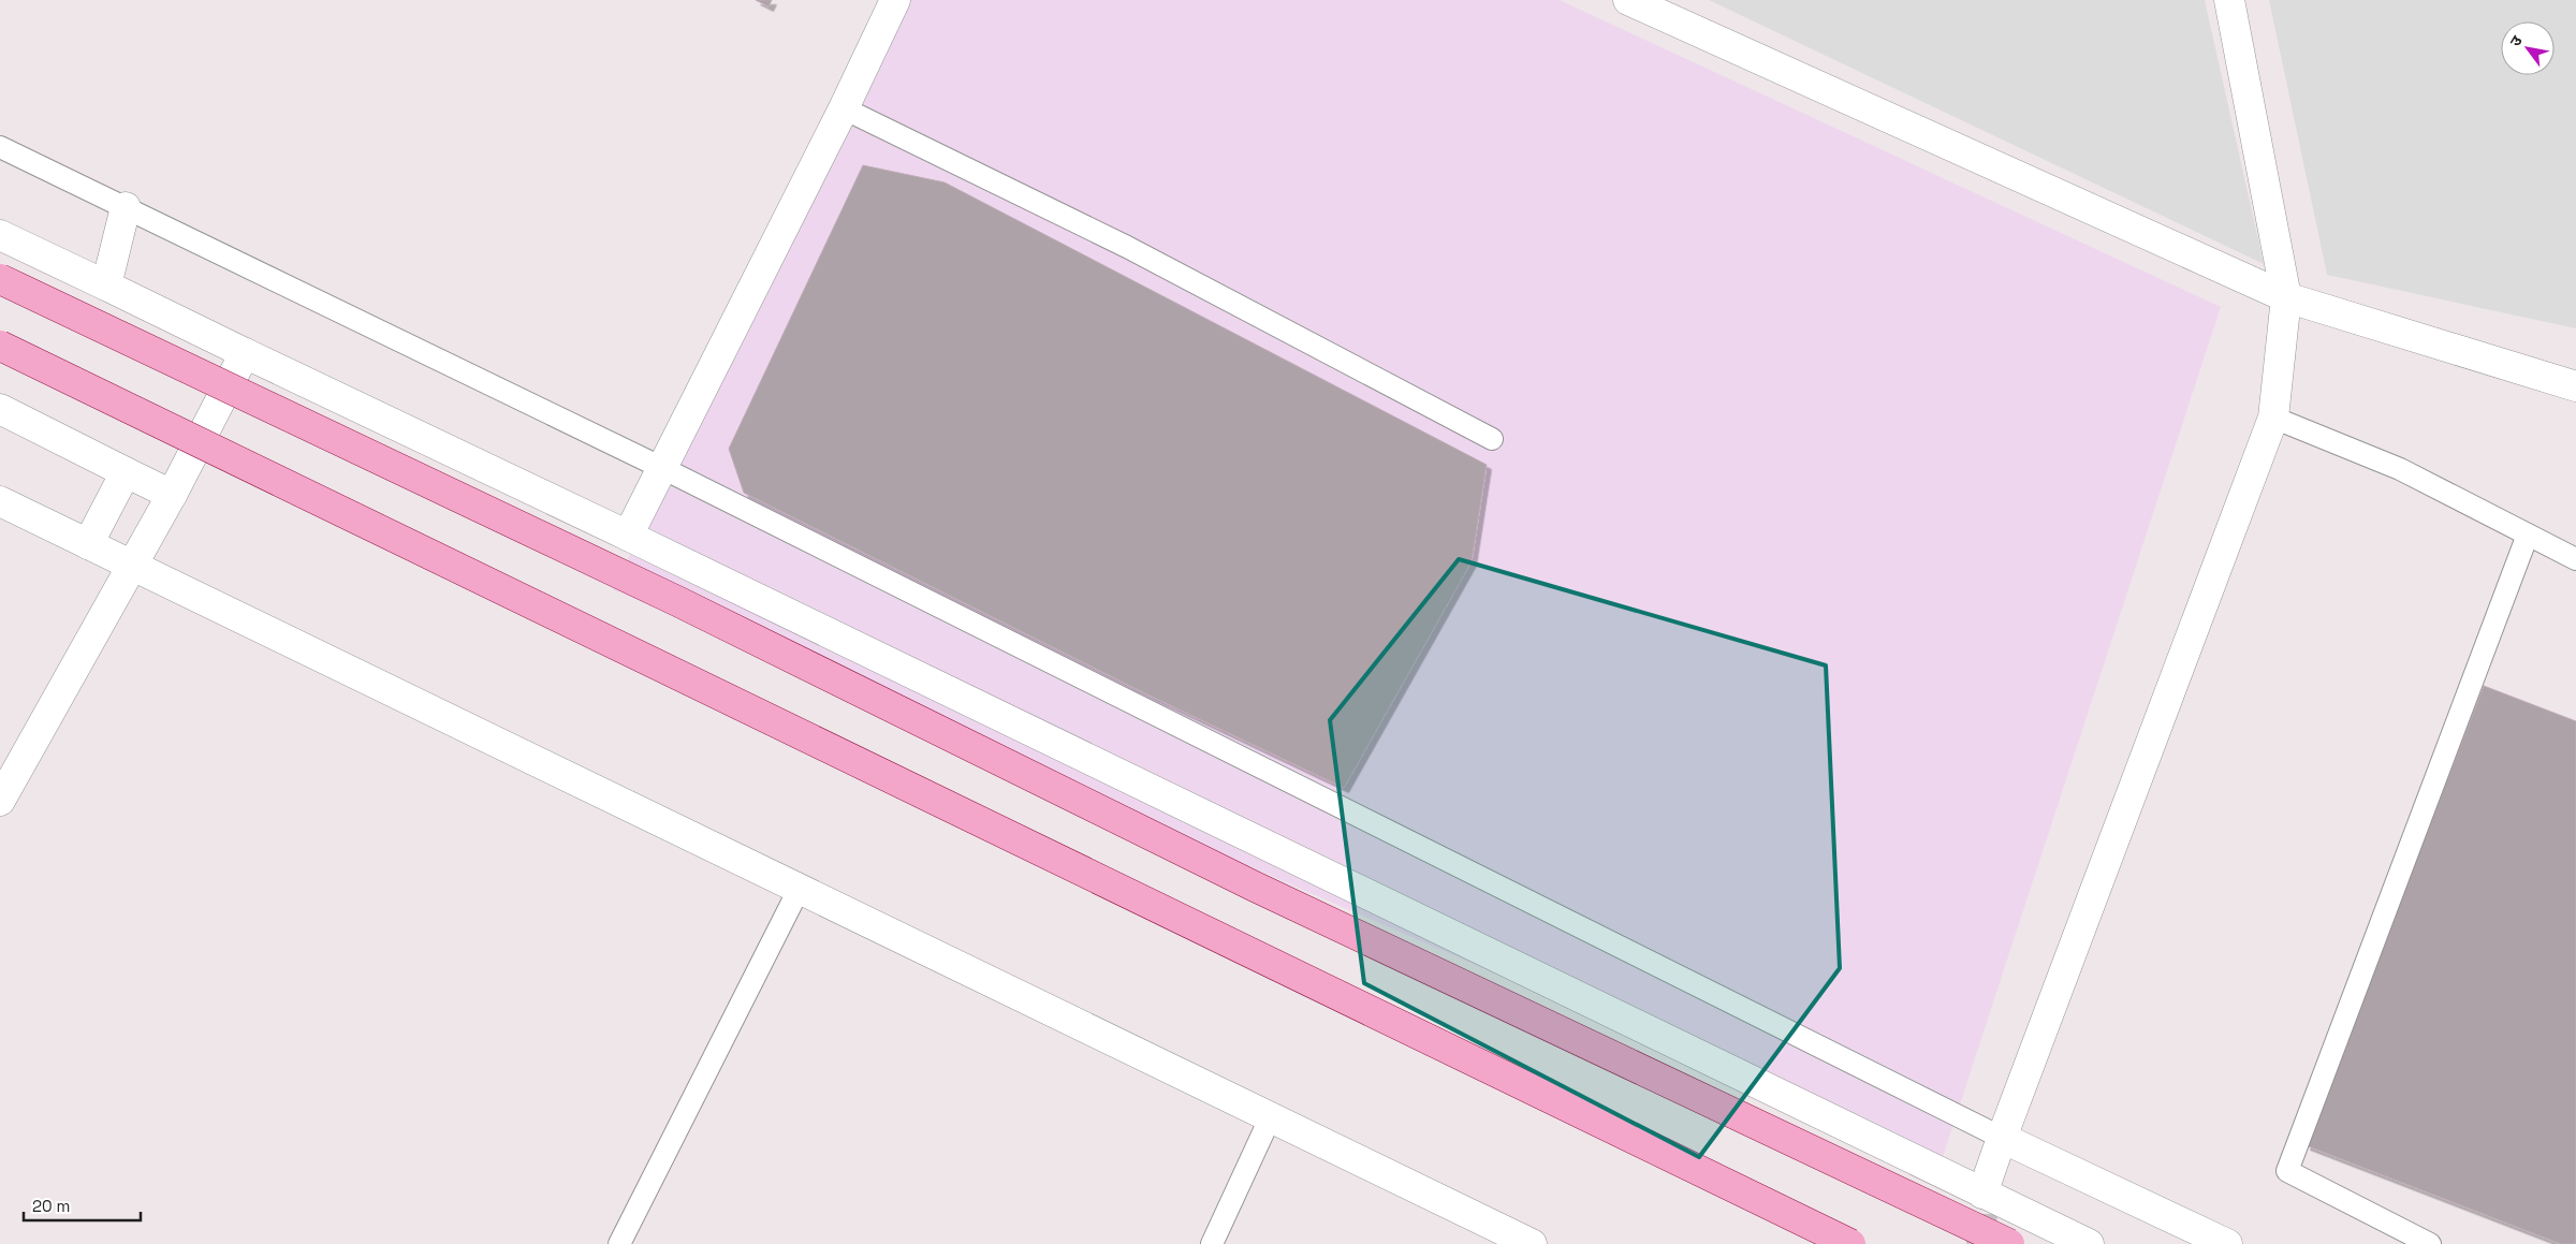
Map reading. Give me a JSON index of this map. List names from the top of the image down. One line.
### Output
{"scale_bar":"20 m","north":"top left"}
